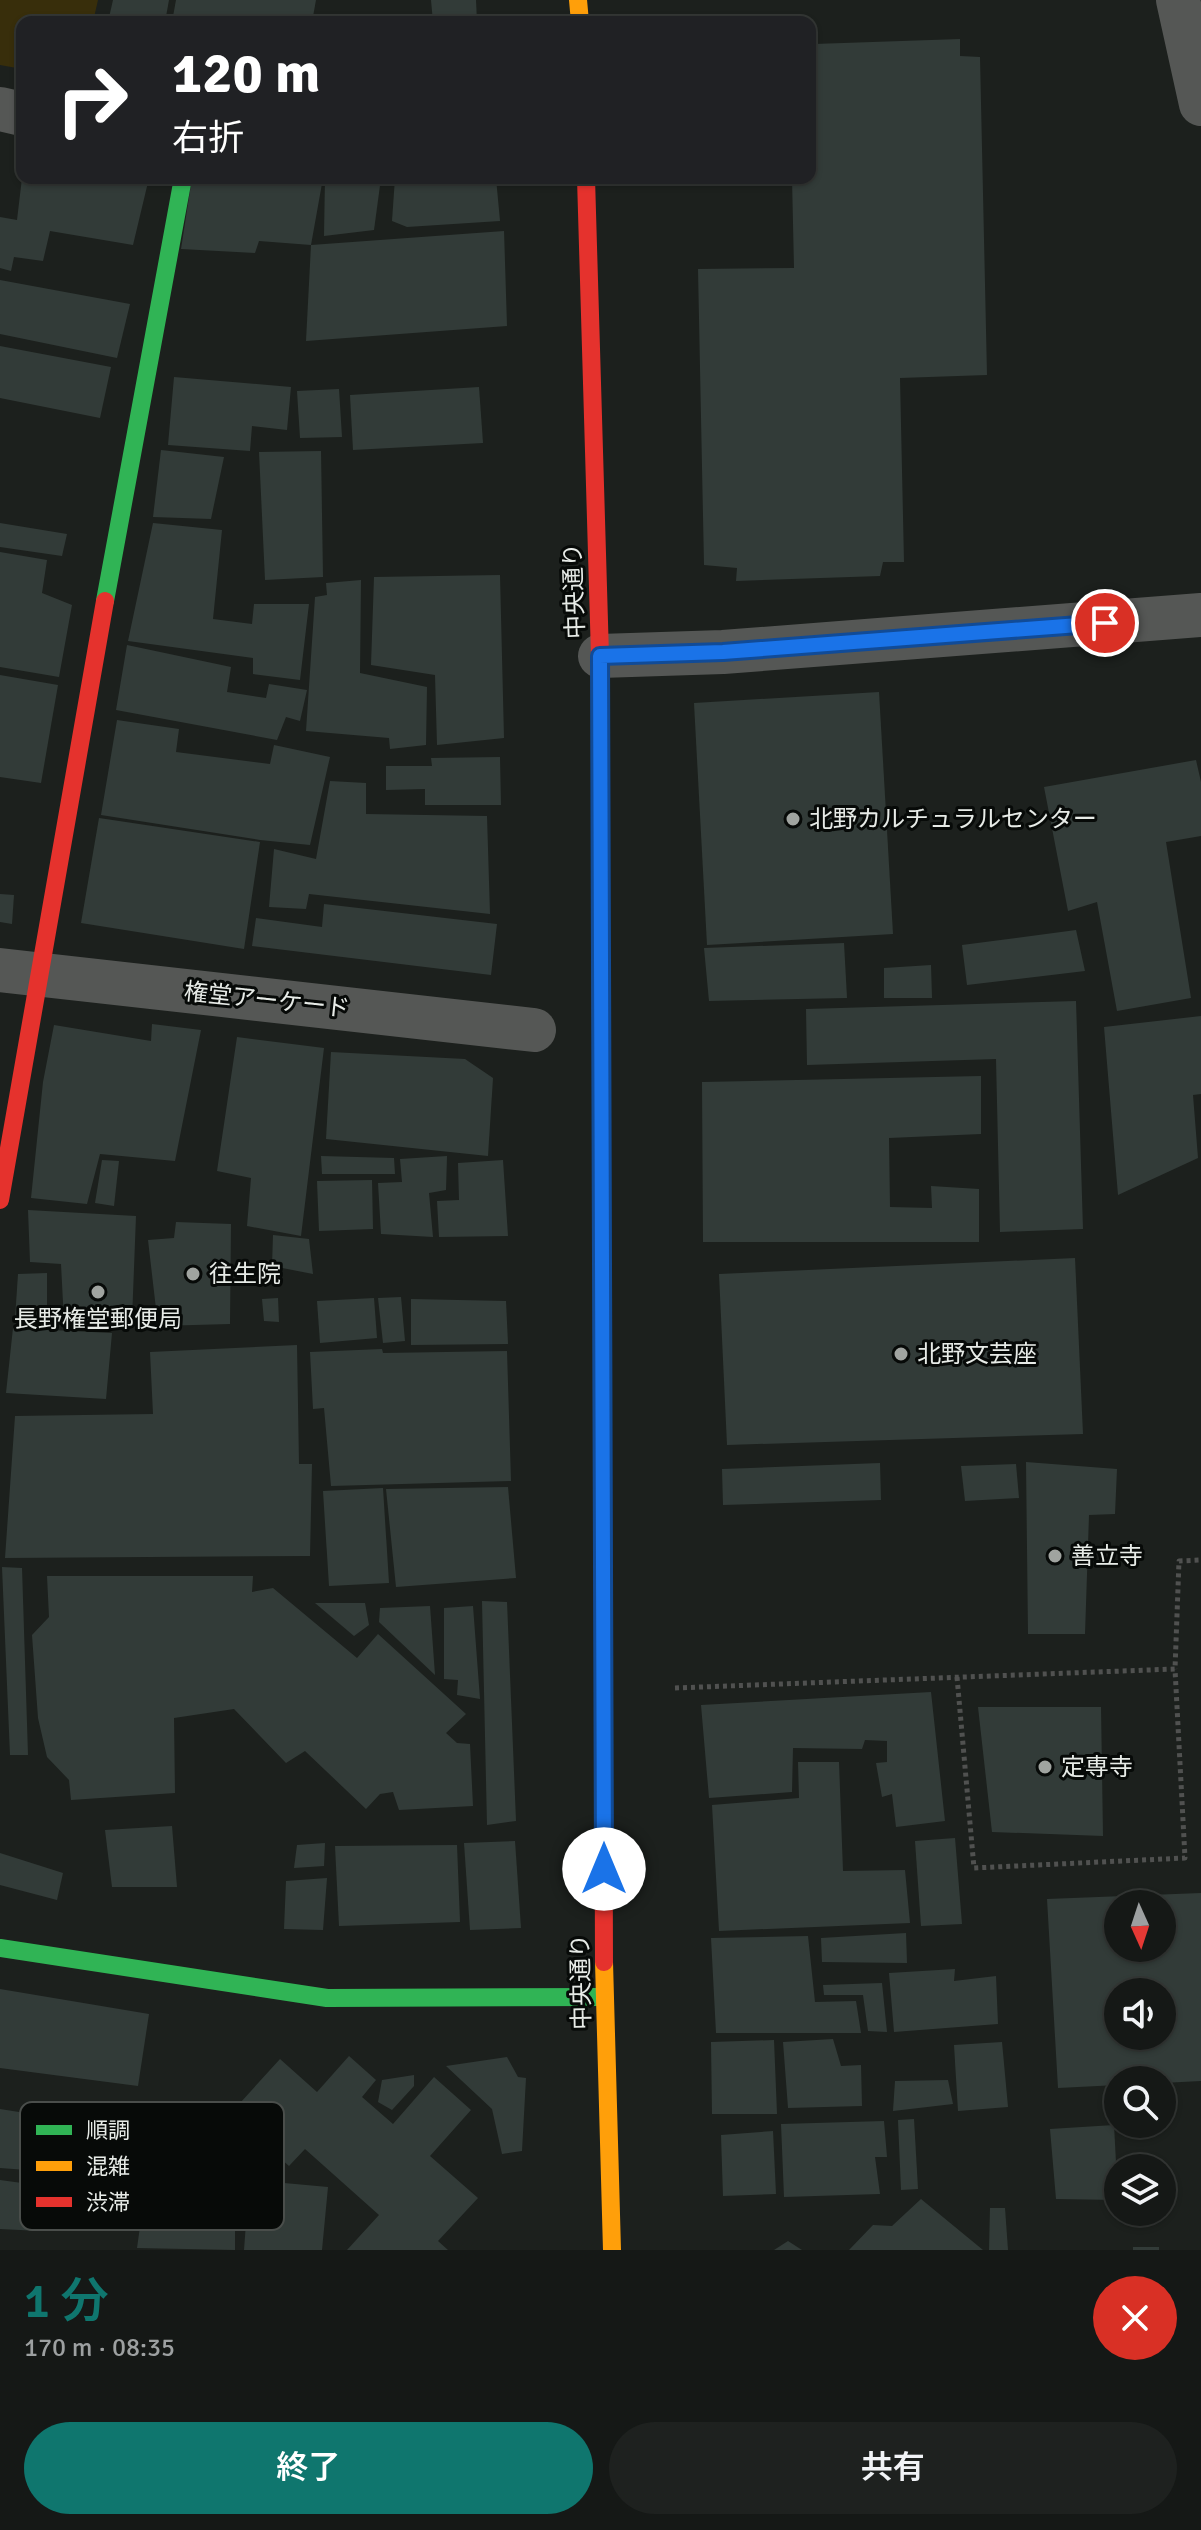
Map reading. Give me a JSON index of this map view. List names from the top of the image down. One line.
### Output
{"streets":{"street":["中央通り","権堂アーケード"]},"places":["北野カルチュラルセンター","往生院","長野権堂郵便局","北野文芸座","善立寺","定専寺"],"legend":["順調","混雑","渋滞"],"north":"bottom","page":{"turn":["120 m","右折"],"heading":["1 分","170 m · 08:35"],"buttons":["終了","共有"]}}
